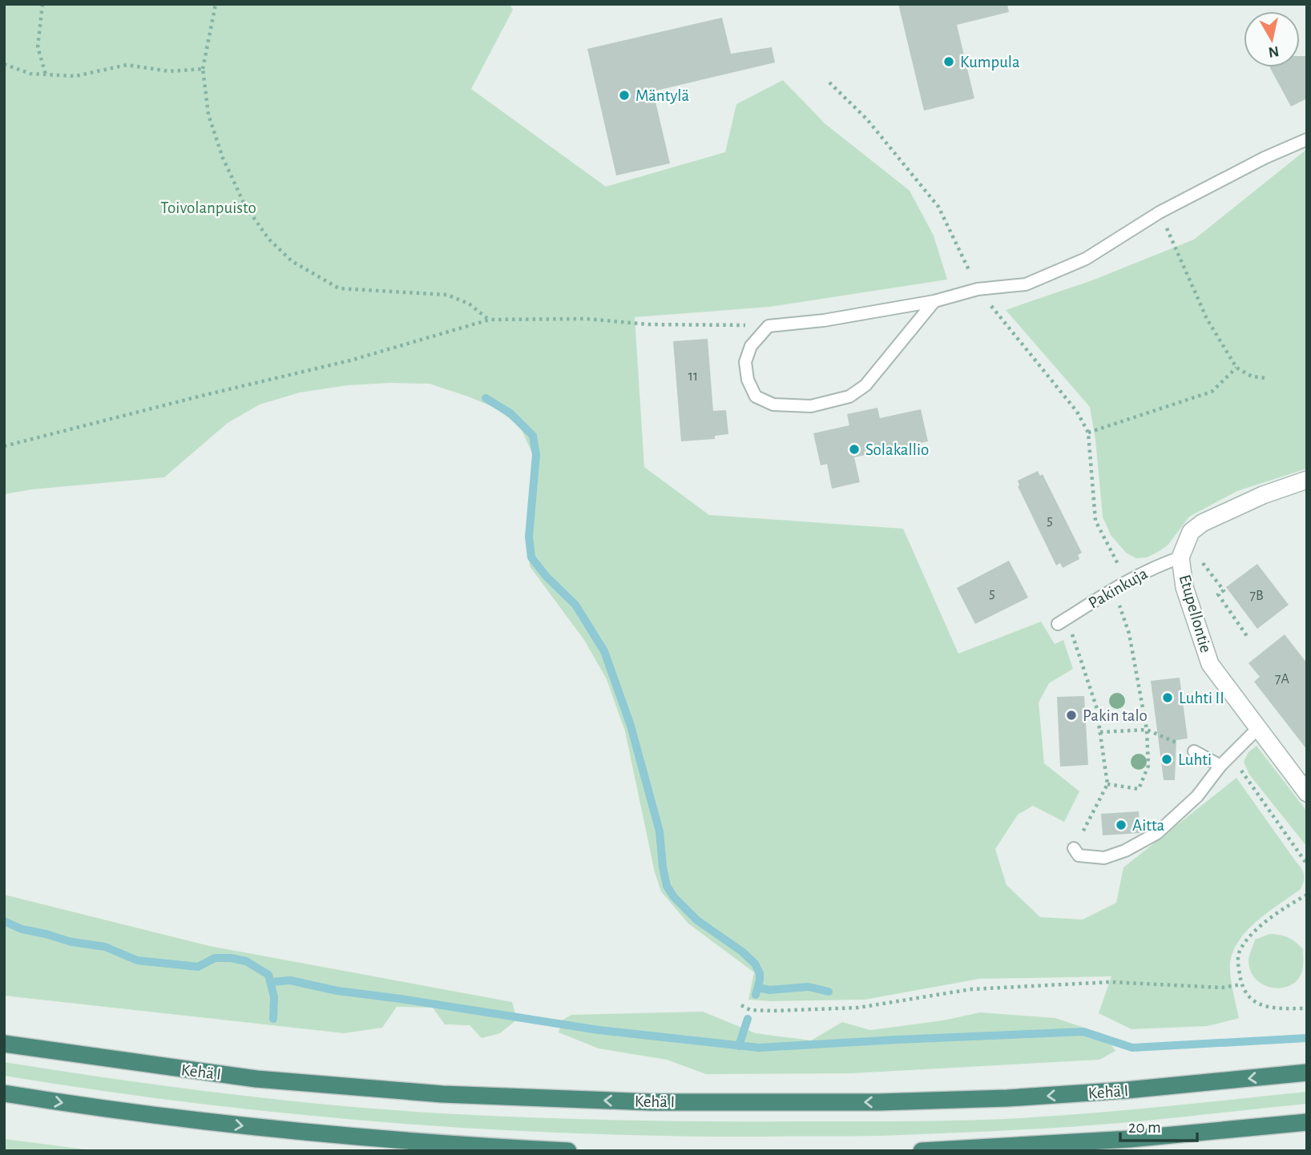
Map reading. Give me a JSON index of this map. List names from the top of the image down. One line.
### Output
{"streets":{"highway":["Kehä I"],"street":["Etupellontie"],"lane":["Pakinkuja"]},"crossings":[["Pakinkuja","Etupellontie"]],"parks":["Toivolanpuisto"],"places":["Kumpula","Mäntylä","Solakallio","Luhti II","Pakin talo","Luhti","Aitta"],"house_numbers":["11","5","5","7B","7A"],"scale_bar":"20 m","north":"bottom"}
